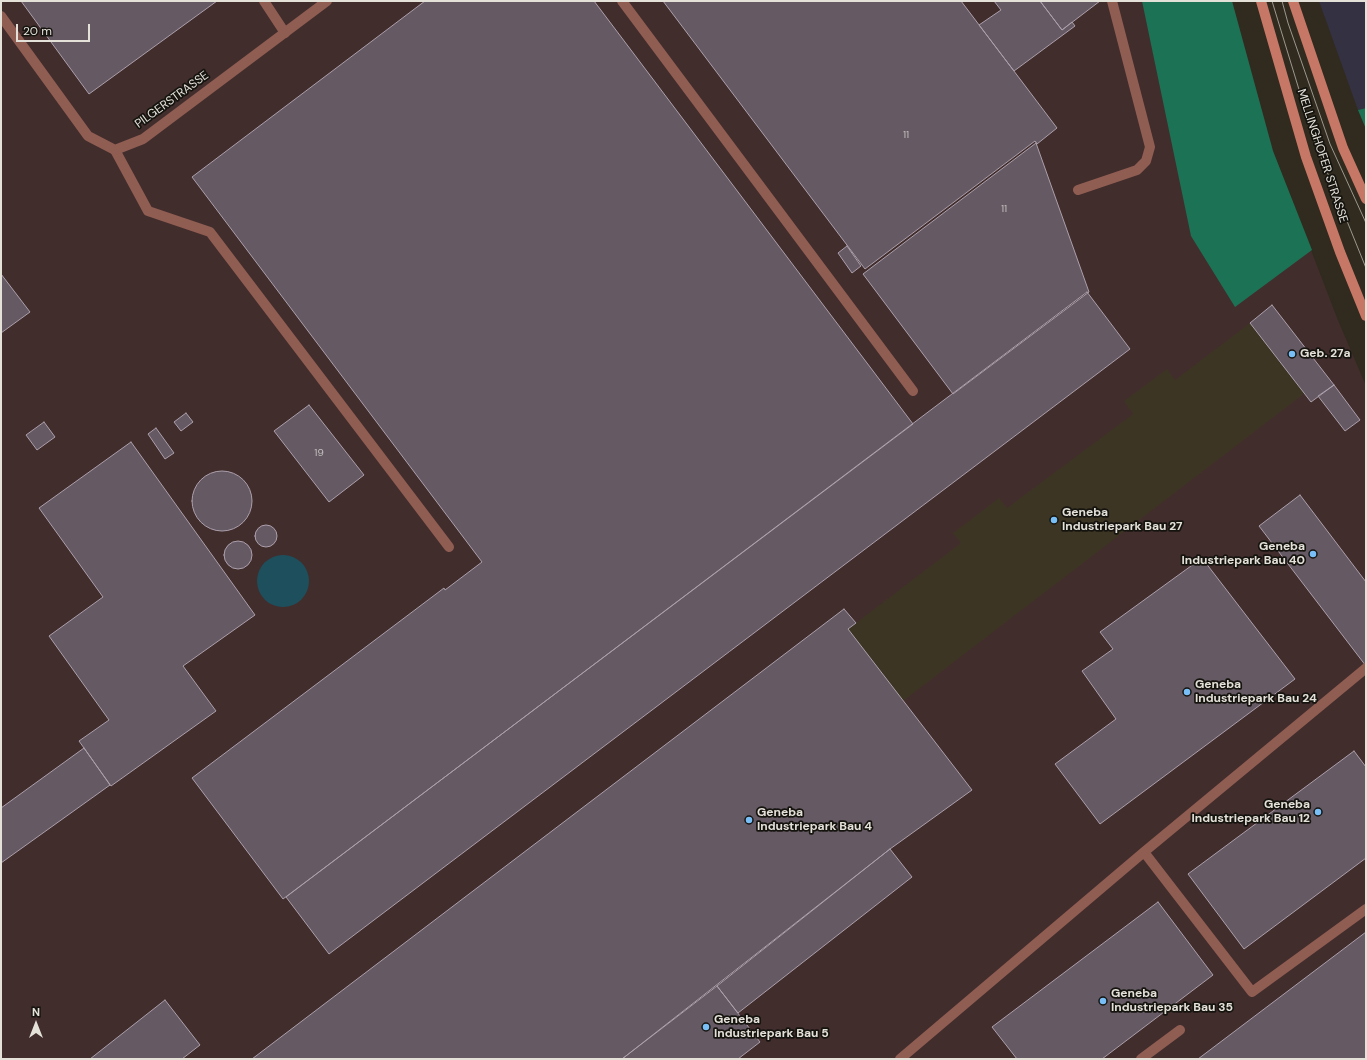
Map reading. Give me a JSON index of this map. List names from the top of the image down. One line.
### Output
{"streets":{"main road":["MELLINGHOFER STRASSE"],"street":["PILGERSTRASSE"]},"places":["Geb. 27a","Geneba Industriepark Bau 27","Geneba Industriepark Bau 40","Geneba Industriepark Bau 24","Geneba Industriepark Bau 12","Geneba Industriepark Bau 4","Geneba Industriepark Bau 35","Geneba Industriepark Bau 5"],"house_numbers":["11","11","19"],"scale_bar":"20 m","north":"top"}
